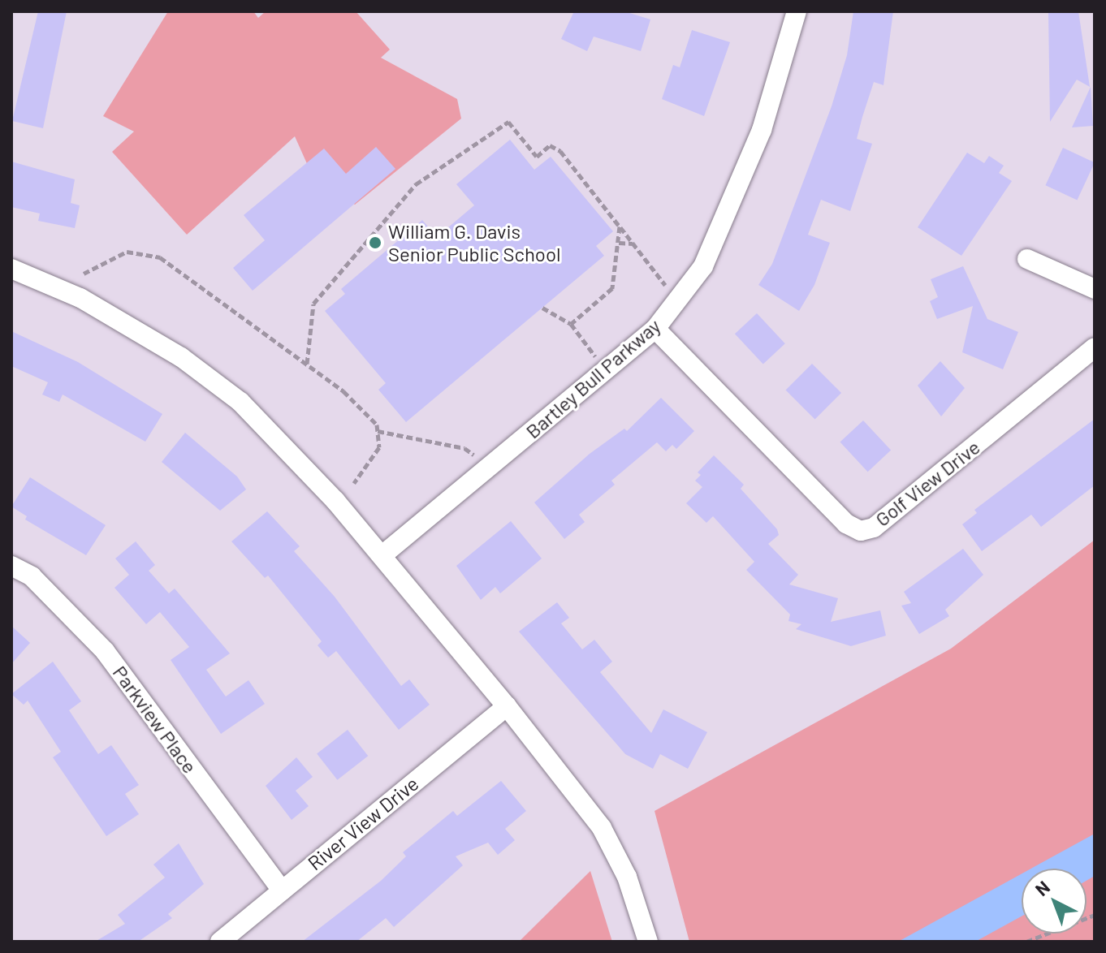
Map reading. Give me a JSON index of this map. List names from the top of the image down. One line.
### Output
{"streets":{"street":["Bartley Bull Parkway","Golf View Drive","Parkview Place","River View Drive"]},"crossings":[["Bartley Bull Parkway","Golf View Drive"],["Parkview Place","River View Drive"]],"places":["William G. Davis Senior Public School"],"north":"top left"}
